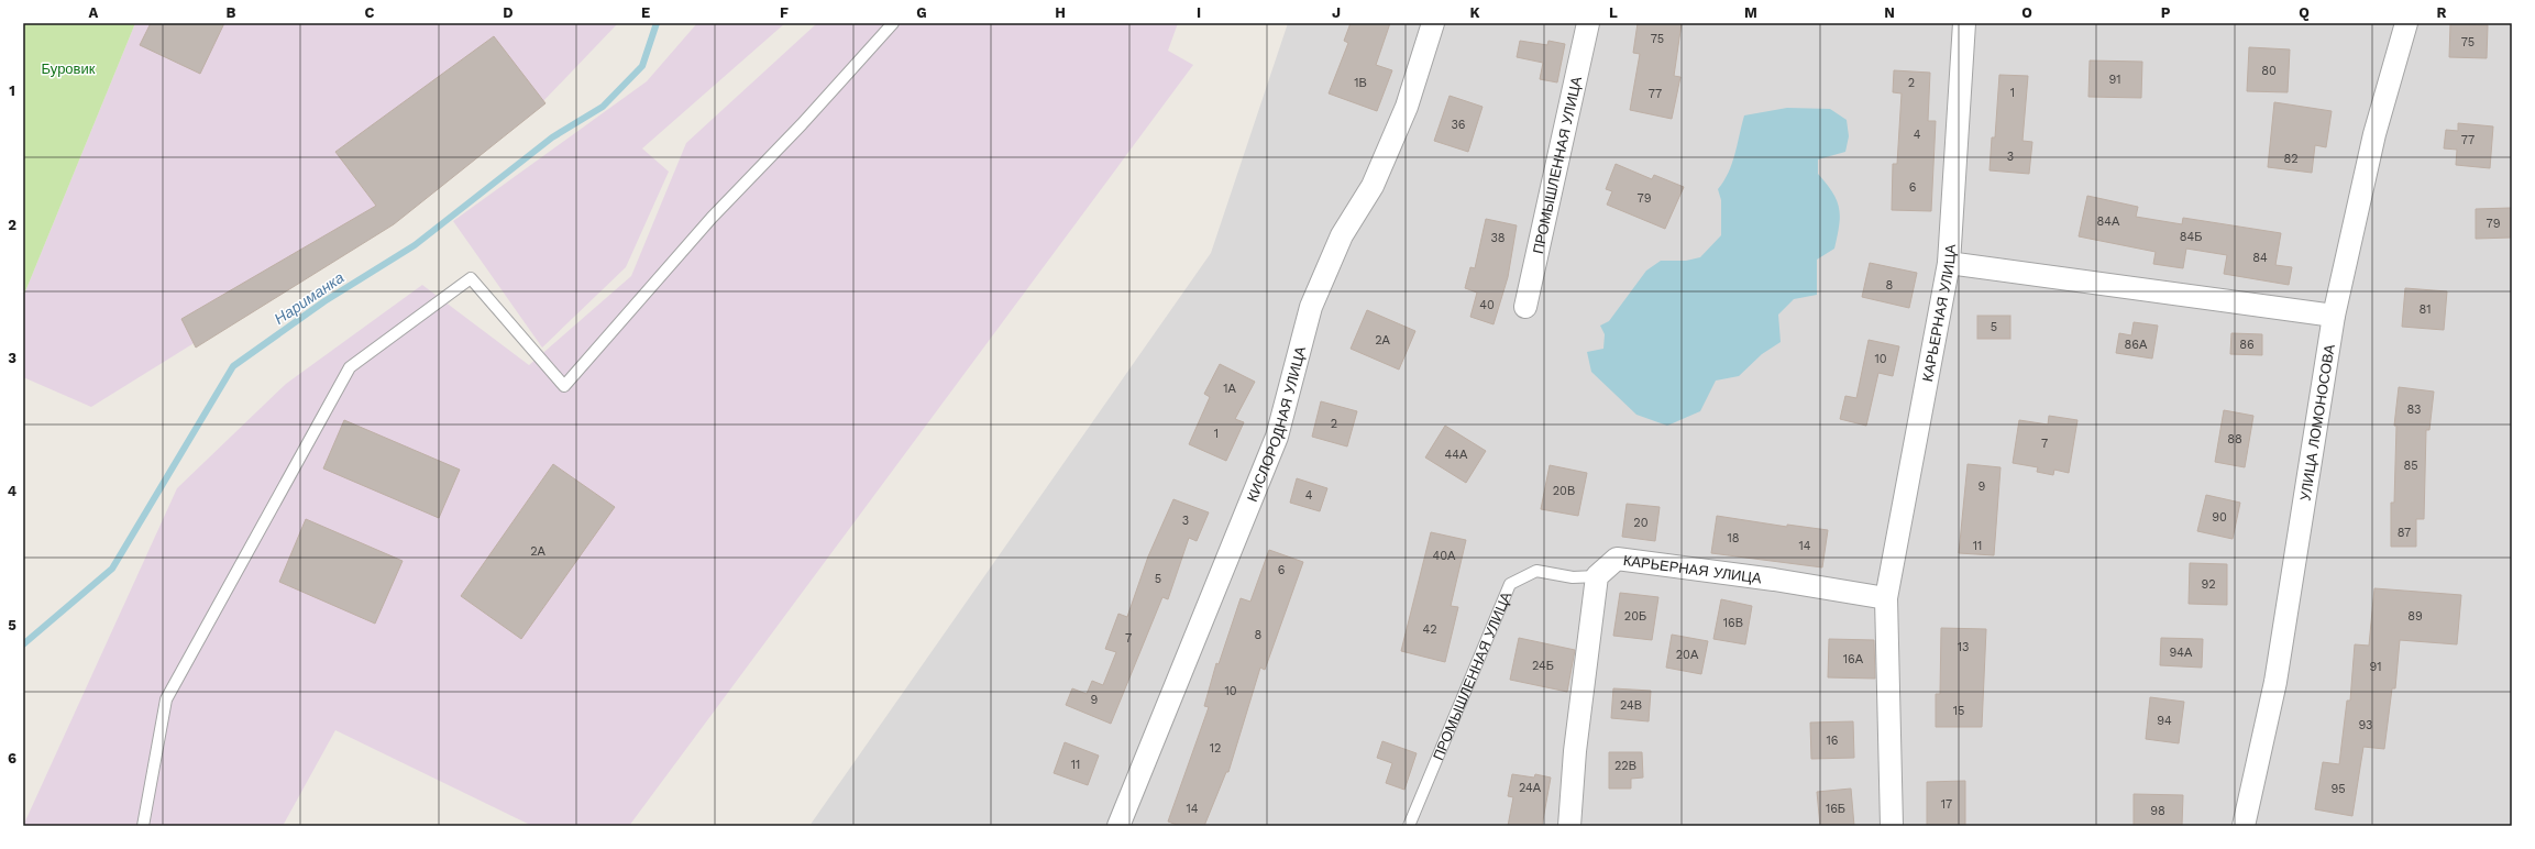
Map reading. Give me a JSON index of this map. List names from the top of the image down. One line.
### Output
{"streets":{"street":["ПРОМЫШЛЕННАЯ УЛИЦА","КАРЬЕРНАЯ УЛИЦА","УЛИЦА ЛОМОНОСОВА","КИСЛОРОДНАЯ УЛИЦА"]},"crossings":[["ПРОМЫШЛЕННАЯ УЛИЦА","КАРЬЕРНАЯ УЛИЦА"]],"water":["Нариманка"],"parks":["Буровик"],"house_numbers":["75","75","80","91","1В","2","1","77","36","4","77","3","82","6","79","84А","79","84Б","38","84","8","40","81","5","2А","86А","86","10","1А","83","2","1","88","7","44А","85","9","20В","4","90","3","20","87","18","14","11","2А","40А","6","5","92","20Б","89","16В","42","8","7","13","94А","20А","16А","24Б","91","10","9","24В","15","94","93","16","12","11","22В","24А","95","17","14","16Б","98"],"grid":{"columns":["A","B","C","D","E","F","G","H","I","J","K","L","M","N","O","P","Q","R"],"rows":["1","2","3","4","5","6"]}}
